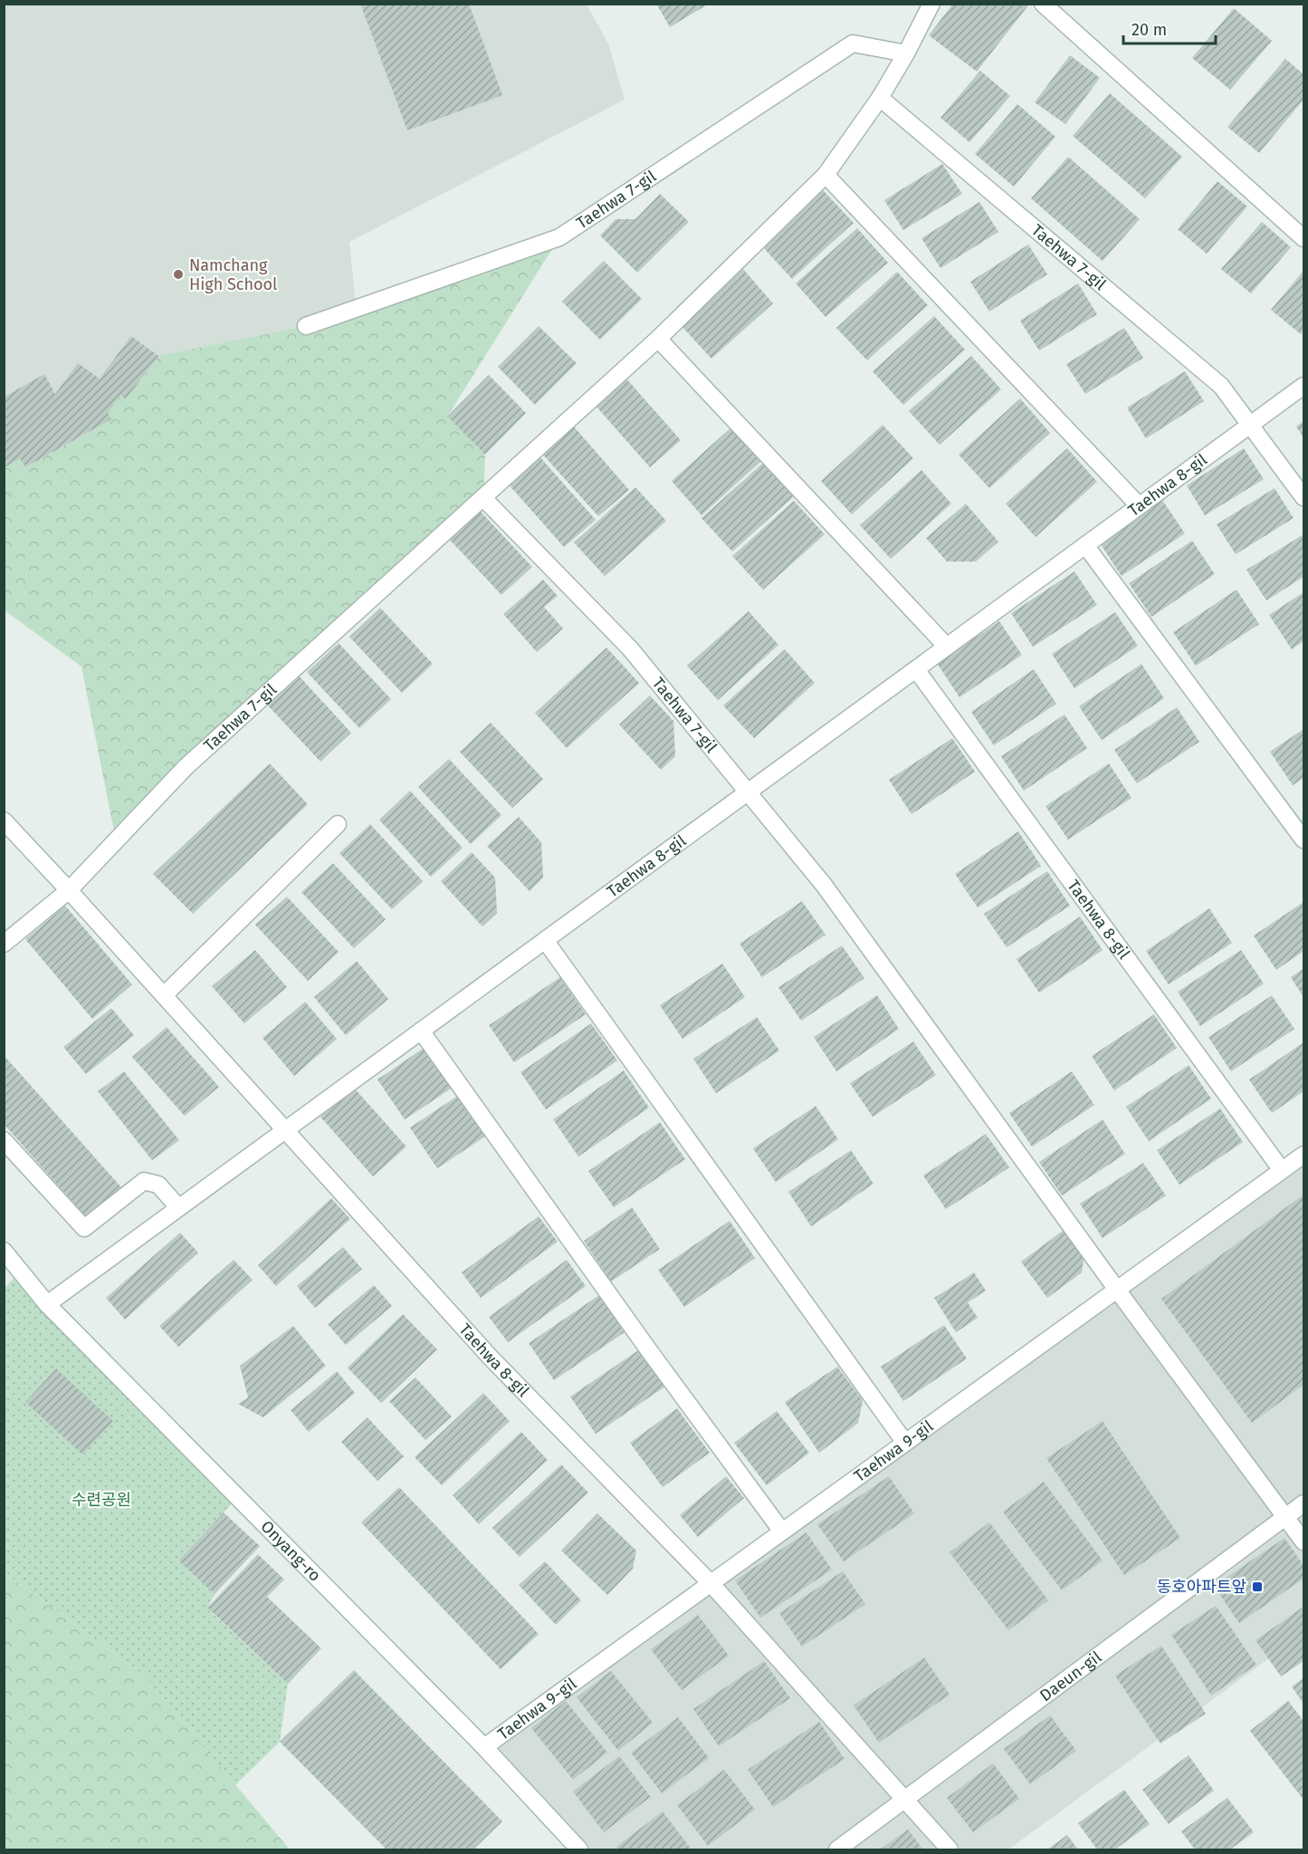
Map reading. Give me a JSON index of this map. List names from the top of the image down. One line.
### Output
{"streets":{"street":["Taehwa 7-gil","Taehwa 8-gil","Taehwa 9-gil","Onyang-ro","Daeun-gil"]},"crossings":[["Taehwa 7-gil","Taehwa 8-gil"],["Taehwa 8-gil","Taehwa 9-gil"],["Taehwa 8-gil","Onyang-ro"],["Taehwa 8-gil","Daeun-gil"],["Taehwa 9-gil","Onyang-ro"]],"parks":["수련공원"],"places":{"other":["Namchang High School"],"transit":["동호아파트앞"]},"scale_bar":"20 m"}
